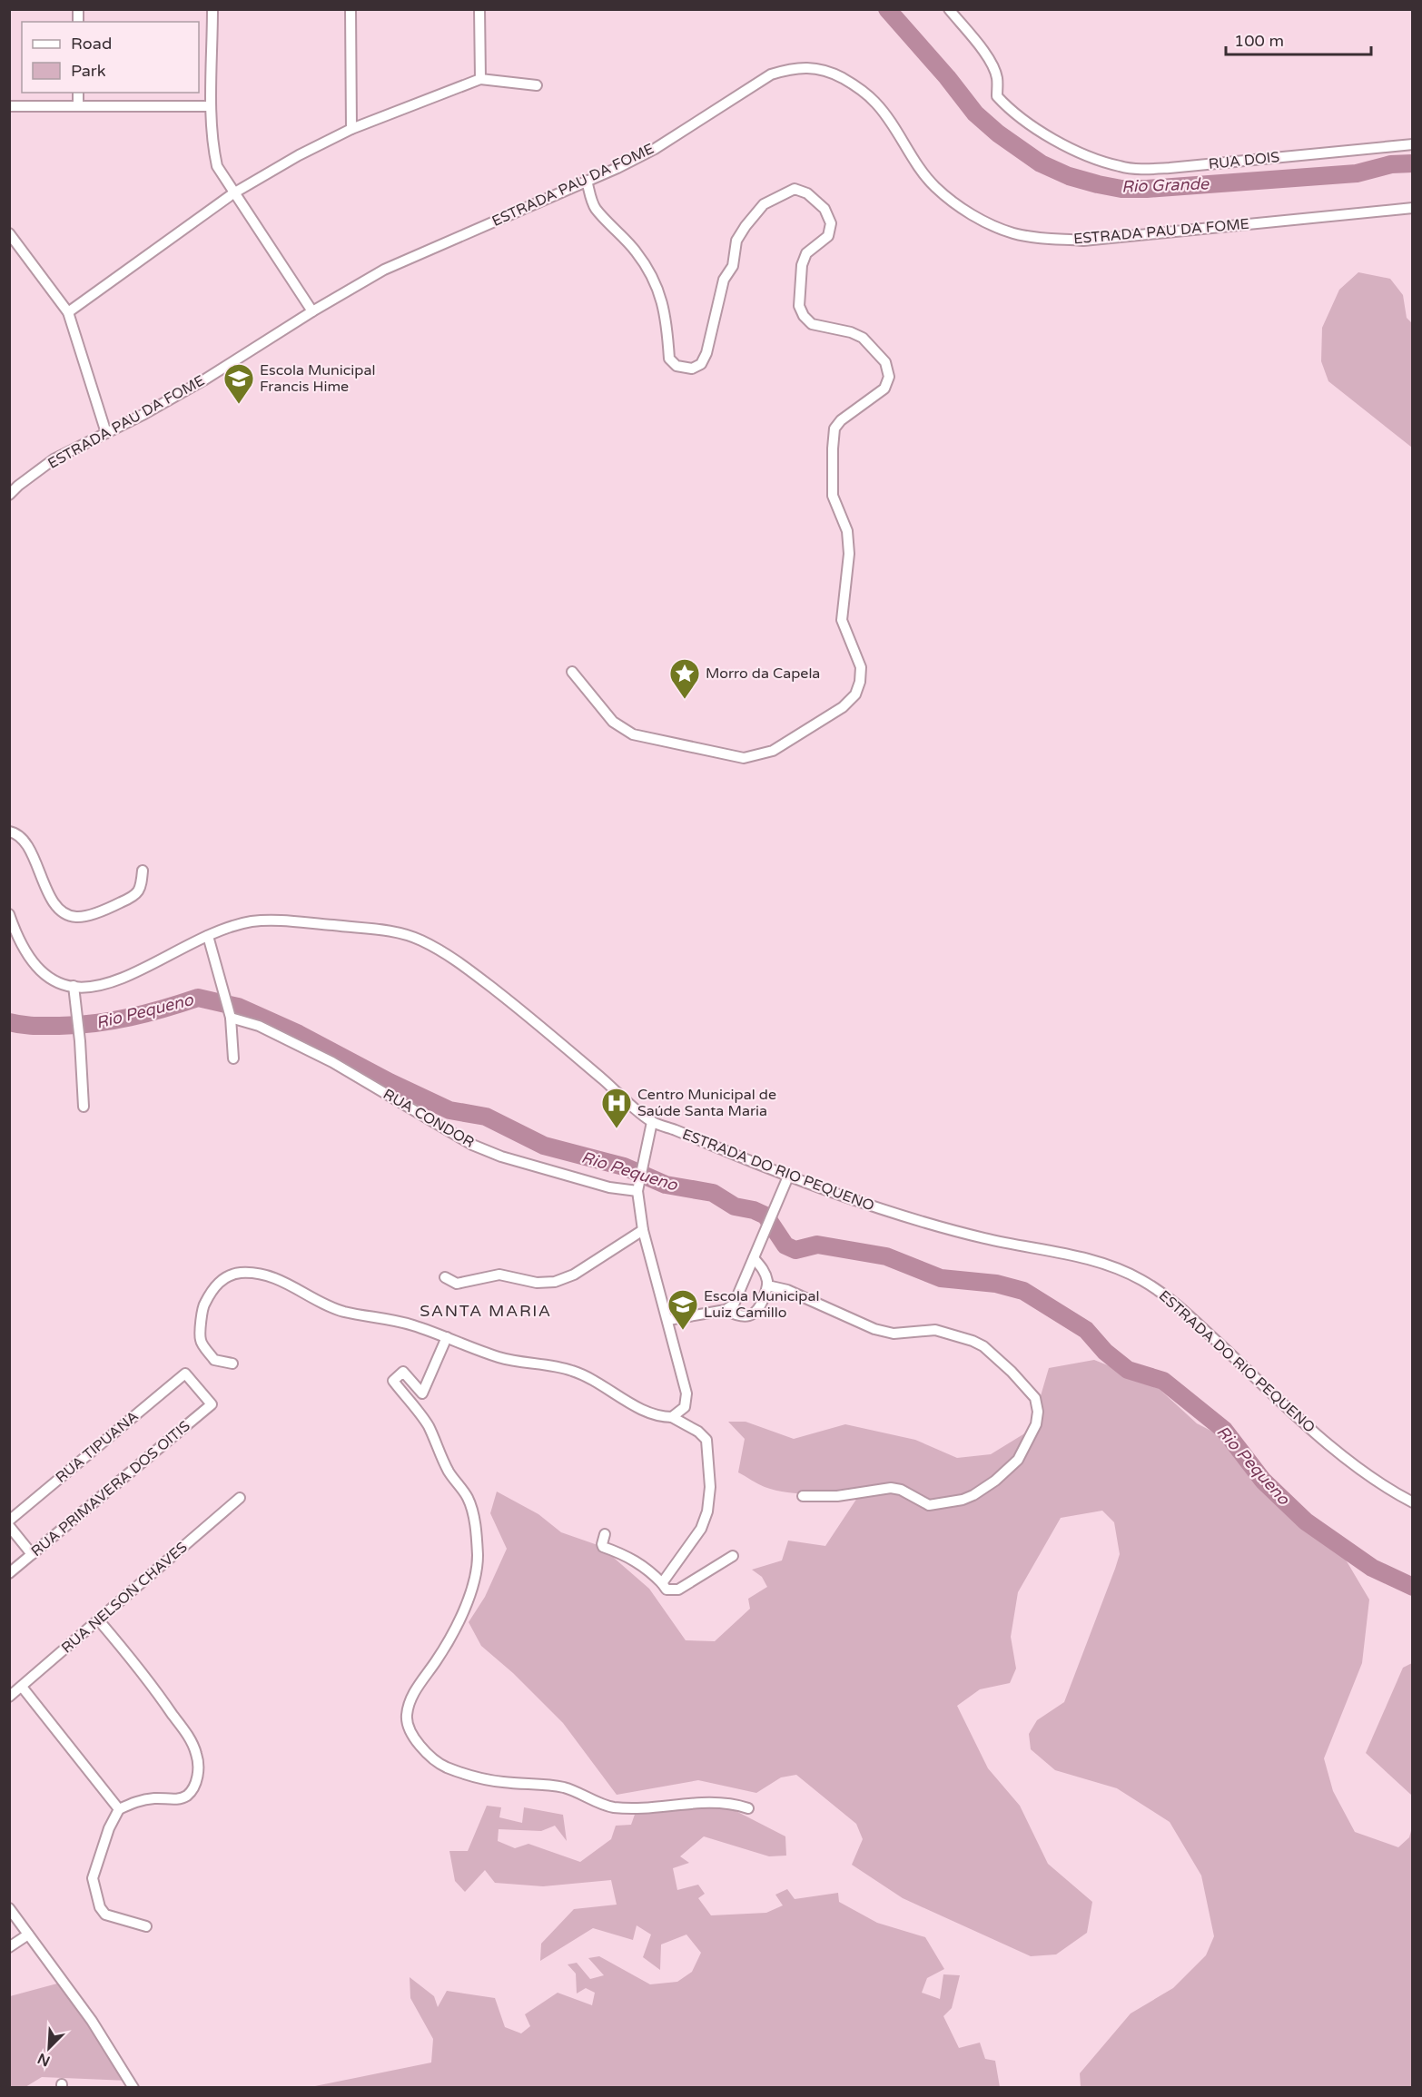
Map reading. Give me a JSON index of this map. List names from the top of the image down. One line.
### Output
{"streets":{"street":["RUA DOIS","ESTRADA PAU DA FOME","RUA CONDOR","ESTRADA DO RIO PEQUENO","RUA TIPUANA","RUA PRIMAVERA DOS OITIS","RUA NELSON CHAVES"]},"crossings":[["RUA TIPUANA","RUA PRIMAVERA DOS OITIS"]],"districts":["SANTA MARIA"],"water":["Rio Grande","Rio Pequeno"],"places":{"school or university":["Escola Municipal Francis Hime","Escola Municipal Luiz Camillo"],"place":["Morro da Capela"],"hospital":["Centro Municipal de Saúde Santa Maria"]},"legend":["Road","Park"],"scale_bar":"100 m","north":"bottom left"}
